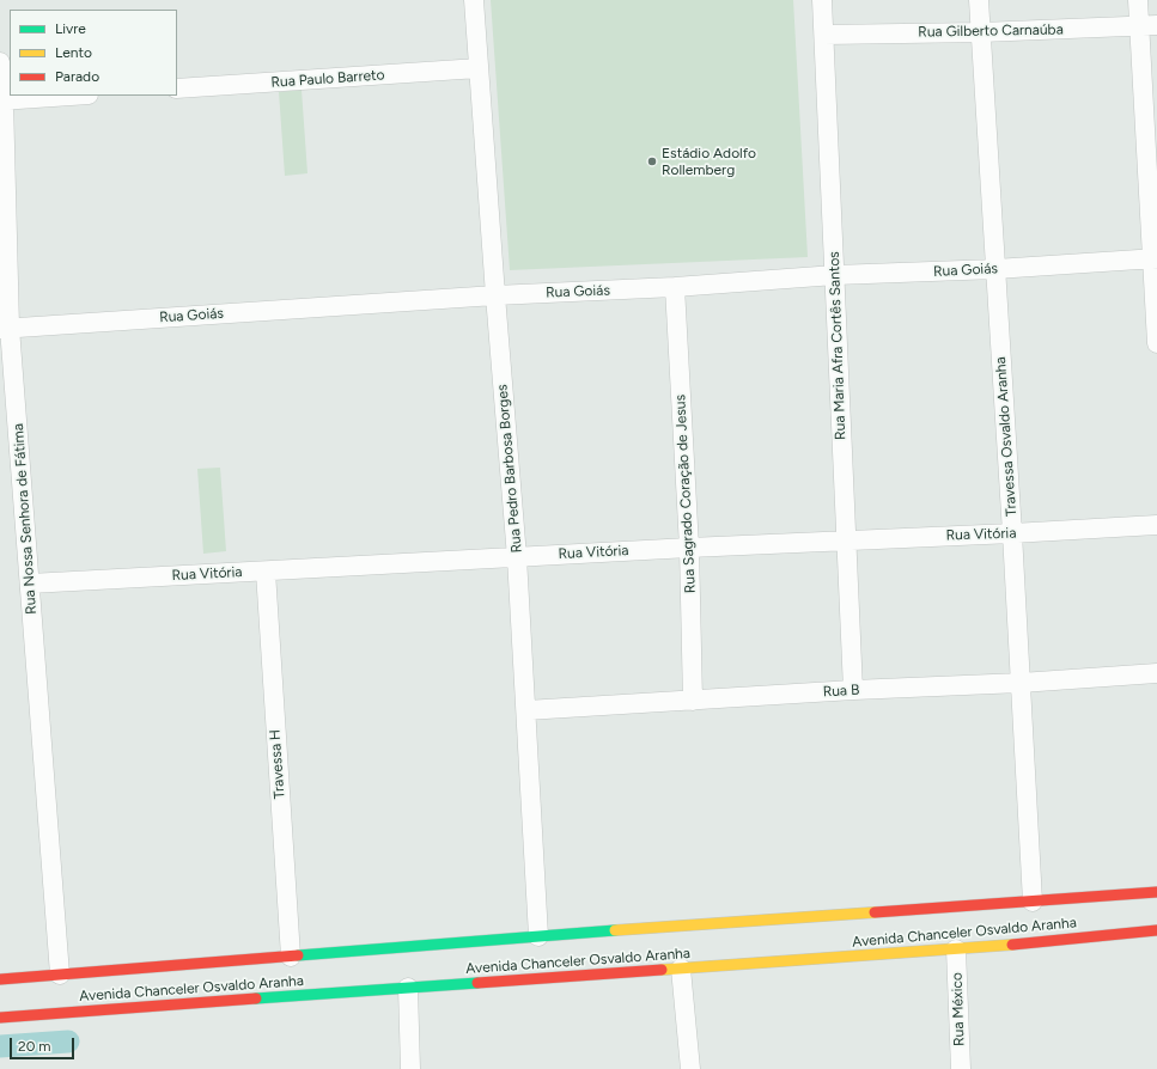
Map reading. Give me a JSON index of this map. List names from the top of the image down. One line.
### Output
{"streets":{"main road":["Avenida Chanceler Osvaldo Aranha"],"street":["Rua Gilberto Carnaúba","Rua Paulo Barreto","Rua Goiás","Rua Maria Afra Cortês Santos","Travessa Osvaldo Aranha","Rua Pedro Barbosa Borges","Rua Sagrado Coração de Jesus","Rua Nossa Senhora de Fátima","Rua Vitória","Rua B","Travessa H","Rua México"]},"crossings":[["Rua Gilberto Carnaúba","Rua Maria Afra Cortês Santos"],["Rua Gilberto Carnaúba","Travessa Osvaldo Aranha"],["Rua Paulo Barreto","Rua Pedro Barbosa Borges"],["Rua Goiás","Rua Maria Afra Cortês Santos"],["Rua Goiás","Travessa Osvaldo Aranha"],["Rua Goiás","Rua Pedro Barbosa Borges"],["Rua Goiás","Rua Sagrado Coração de Jesus"],["Rua Goiás","Rua Nossa Senhora de Fátima"],["Rua Maria Afra Cortês Santos","Rua Vitória"],["Rua Maria Afra Cortês Santos","Rua B"],["Travessa Osvaldo Aranha","Rua Vitória"],["Travessa Osvaldo Aranha","Rua B"],["Travessa Osvaldo Aranha","Avenida Chanceler Osvaldo Aranha"],["Rua Pedro Barbosa Borges","Rua Vitória"],["Rua Pedro Barbosa Borges","Rua B"],["Rua Pedro Barbosa Borges","Avenida Chanceler Osvaldo Aranha"],["Rua Sagrado Coração de Jesus","Rua Vitória"],["Rua Sagrado Coração de Jesus","Rua B"],["Rua Nossa Senhora de Fátima","Rua Vitória"],["Rua Nossa Senhora de Fátima","Avenida Chanceler Osvaldo Aranha"],["Rua Vitória","Travessa H"],["Travessa H","Avenida Chanceler Osvaldo Aranha"],["Avenida Chanceler Osvaldo Aranha","Rua México"]],"places":["Estádio Adolfo Rollemberg"],"legend":["Livre","Lento","Parado"],"scale_bar":"20 m"}
